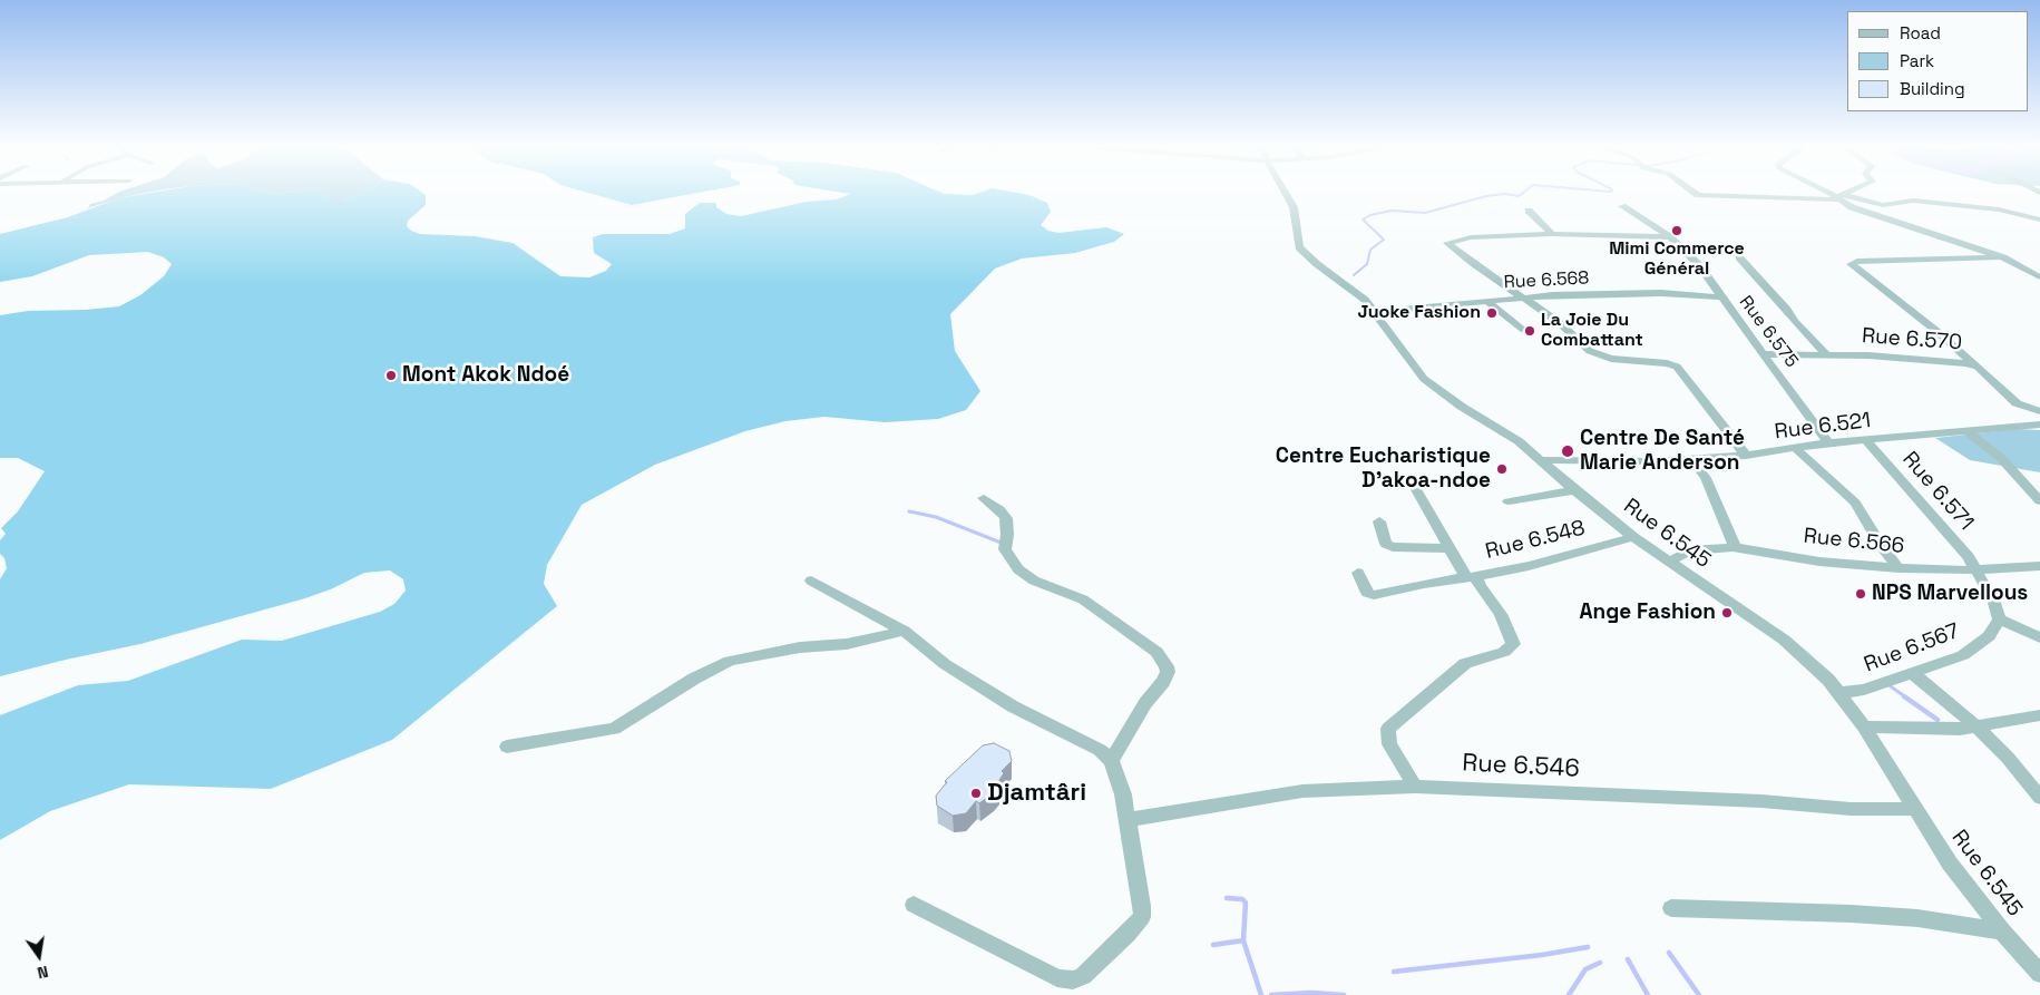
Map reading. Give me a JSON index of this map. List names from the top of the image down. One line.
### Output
{"streets":{"street":["Rue 6.568","Rue 6.575","Rue 6.570","Rue 6.521","Rue 6.571","Rue 6.545","Rue 6.548","Rue 6.566","Rue 6.567","Rue 6.546"]},"crossings":[["Rue 6.568","Rue 6.575"],["Rue 6.568","Rue 6.545"],["Rue 6.575","Rue 6.570"],["Rue 6.575","Rue 6.521"],["Rue 6.521","Rue 6.571"],["Rue 6.521","Rue 6.545"],["Rue 6.571","Rue 6.566"],["Rue 6.545","Rue 6.548"],["Rue 6.545","Rue 6.566"],["Rue 6.545","Rue 6.567"],["Rue 6.545","Rue 6.546"],["Rue 6.548","Rue 6.546"]],"places":["Mimi Commerce Général","Juoke Fashion","La Joie Du Combattant","Mont Akok Ndoé","Centre De Santé Marie Anderson","Centre Eucharistique D'akoa-ndoe","NPS Marvellous","Ange Fashion","Djamtâri"],"legend":["Road","Park","Building"],"north":"bottom"}
